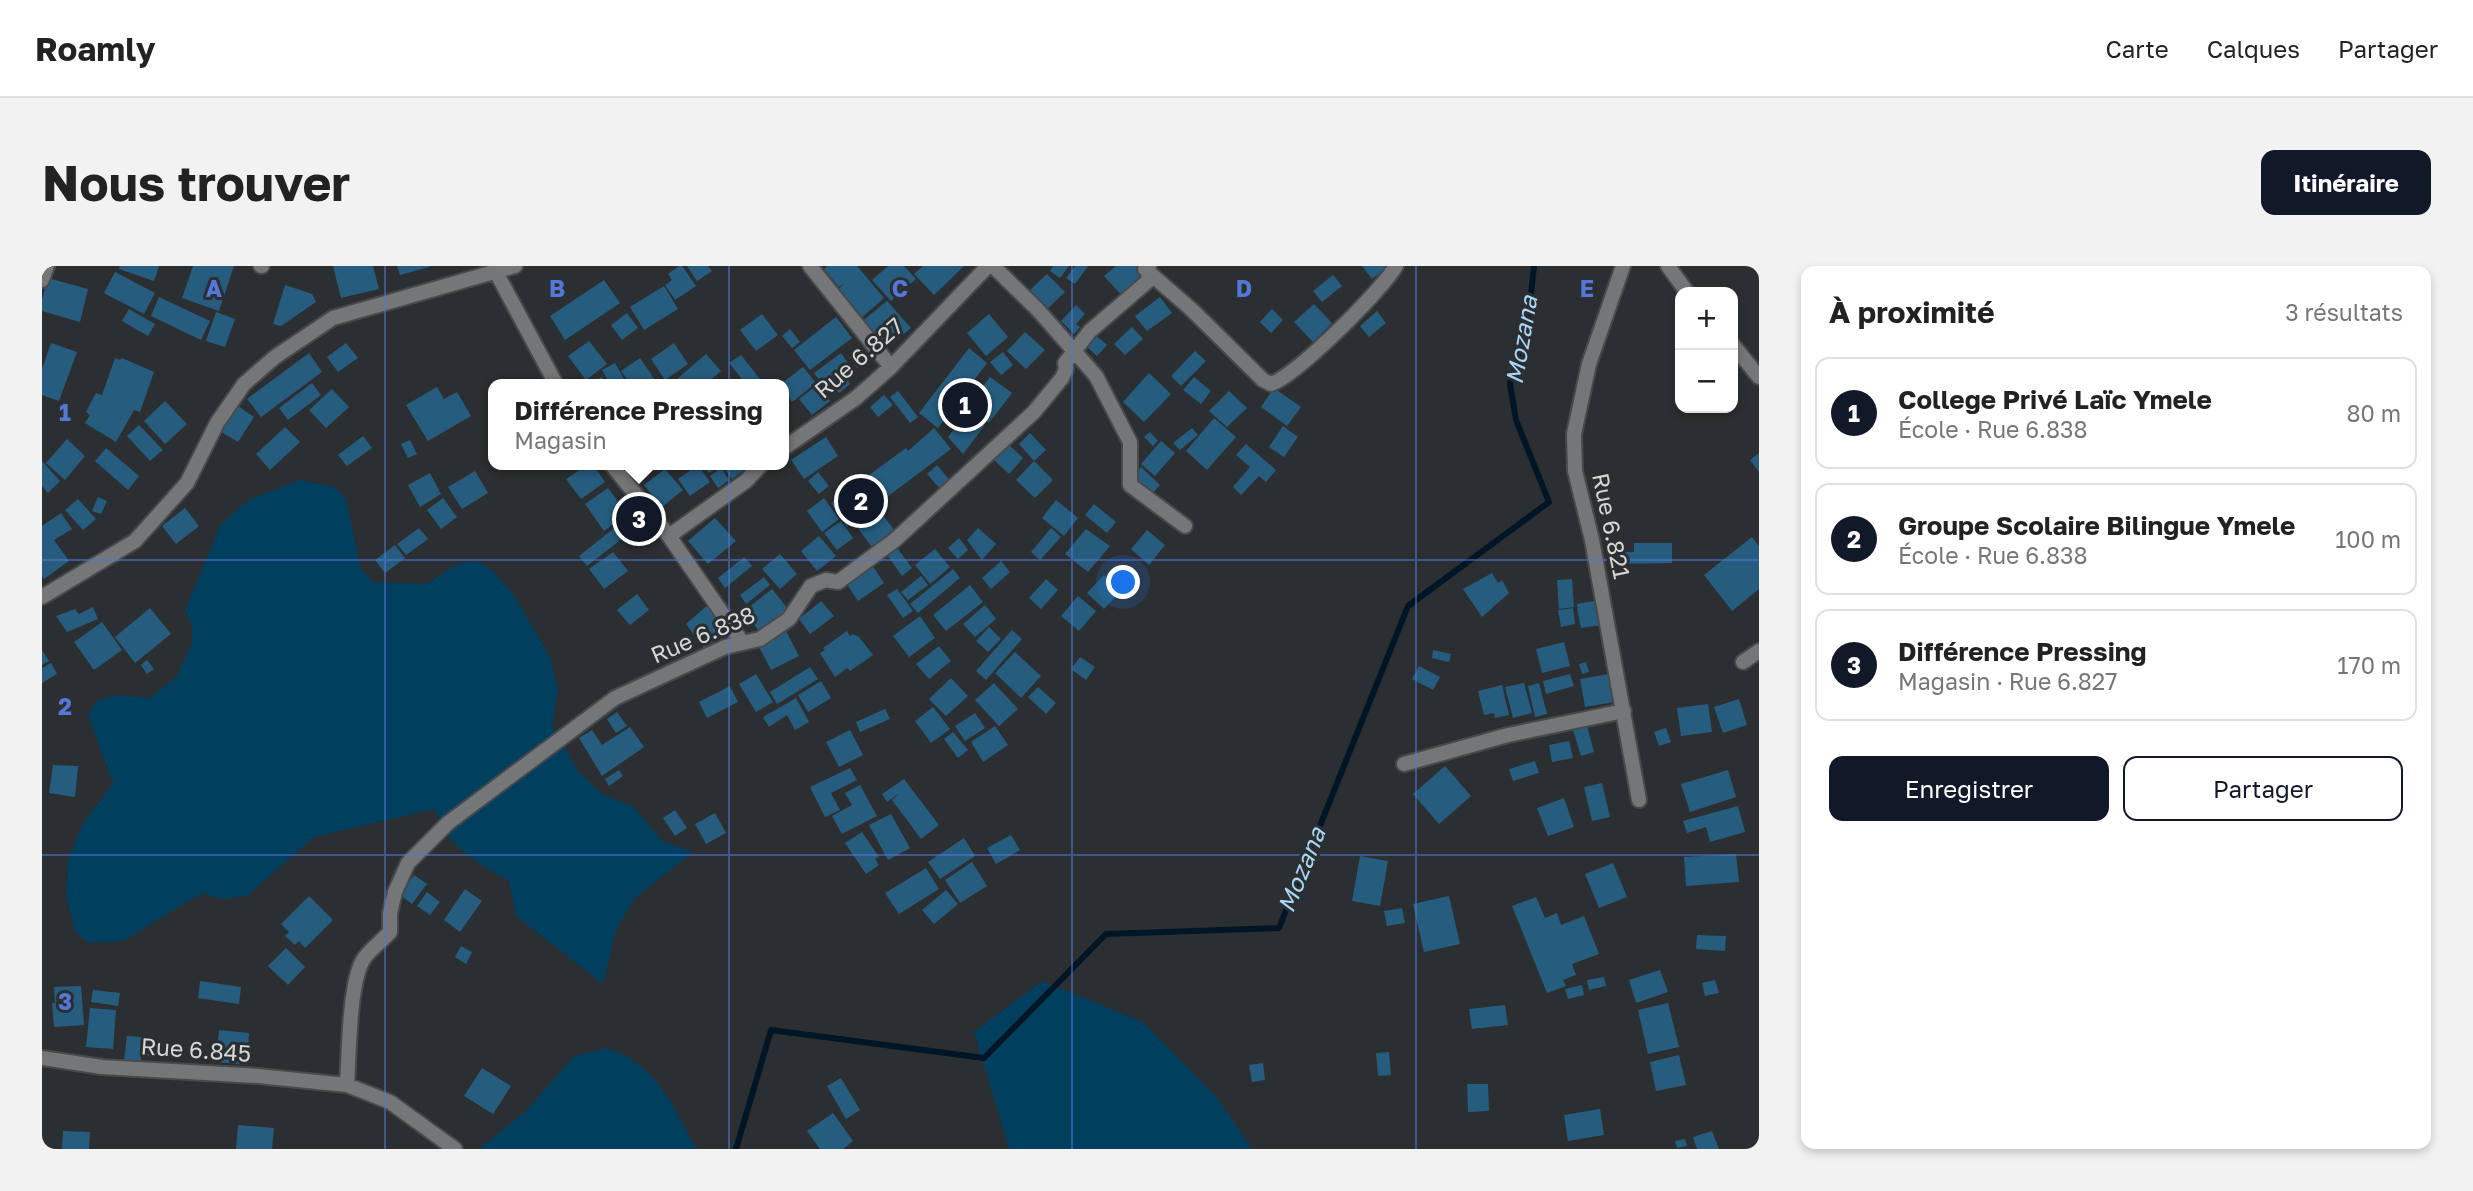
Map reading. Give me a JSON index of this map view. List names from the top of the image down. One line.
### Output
{"streets":{"street":["Rue 6.827","Rue 6.821","Rue 6.838","Rue 6.845"]},"crossings":[["Rue 6.838","Rue 6.845"]],"water":["Mozana"],"page":{"header":"Roamly","nav":["Carte","Calques","Partager"],"buttons":["Itinéraire",["Enregistrer","Partager"]],"title":"Nous trouver","heading":["À proximité","3 résultats"],"map_buttons":["+","−"],"list":[{"mark":"1","name":"College Privé Laïc Ymele","note":"École · Rue 6.838","value":"80 m"},{"mark":"2","name":"Groupe Scolaire Bilingue Ymele","note":"École · Rue 6.838","value":"100 m"},{"mark":"3","name":"Différence Pressing","note":"Magasin · Rue 6.827","value":"170 m"}],"pins":["1","2","3"],"popup":["Différence Pressing","Magasin"]},"grid":{"columns":["A","B","C","D","E"],"rows":["1","2","3"]}}
